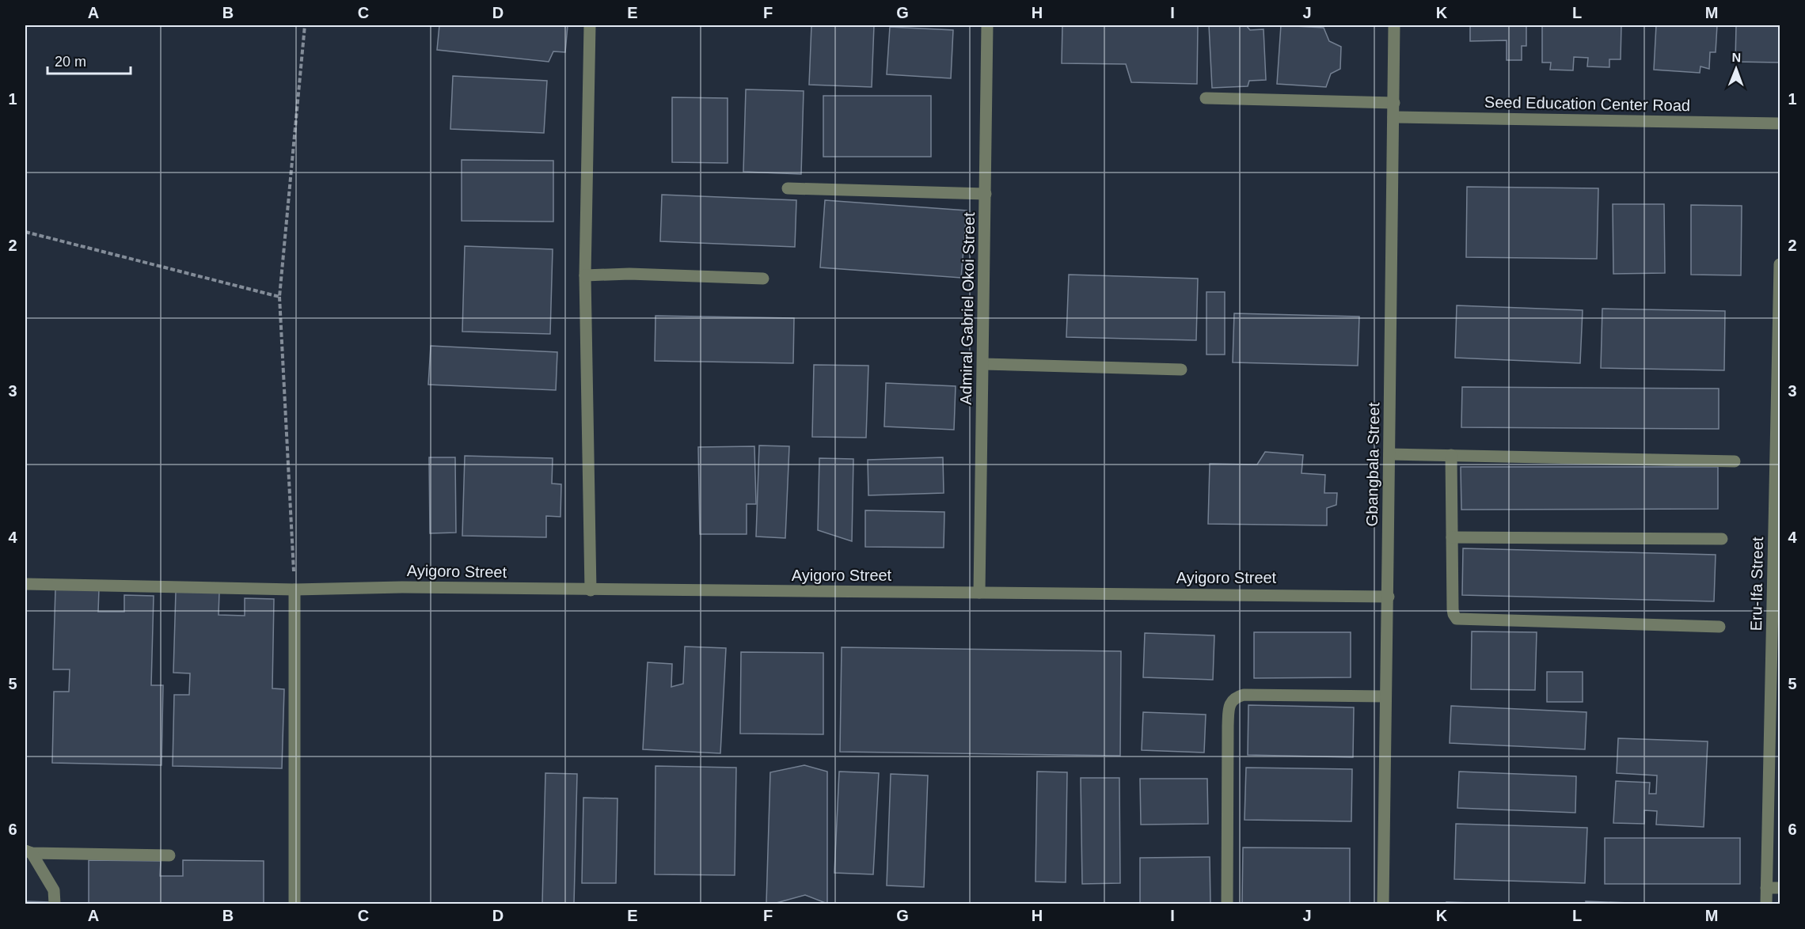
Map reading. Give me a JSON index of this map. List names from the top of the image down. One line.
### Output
{"streets":{"street":["Seed Education Center Road","Admiral Gabriel Okoi Street","Gbangbala Street","Ayigoro Street","Eru-Ifa Street"]},"crossings":[["Seed Education Center Road","Gbangbala Street"],["Admiral Gabriel Okoi Street","Ayigoro Street"],["Gbangbala Street","Ayigoro Street"]],"scale_bar":"20 m","north":"top","grid":{"columns":["A","B","C","D","E","F","G","H","I","J","K","L","M"],"rows":["1","2","3","4","5","6"]}}
